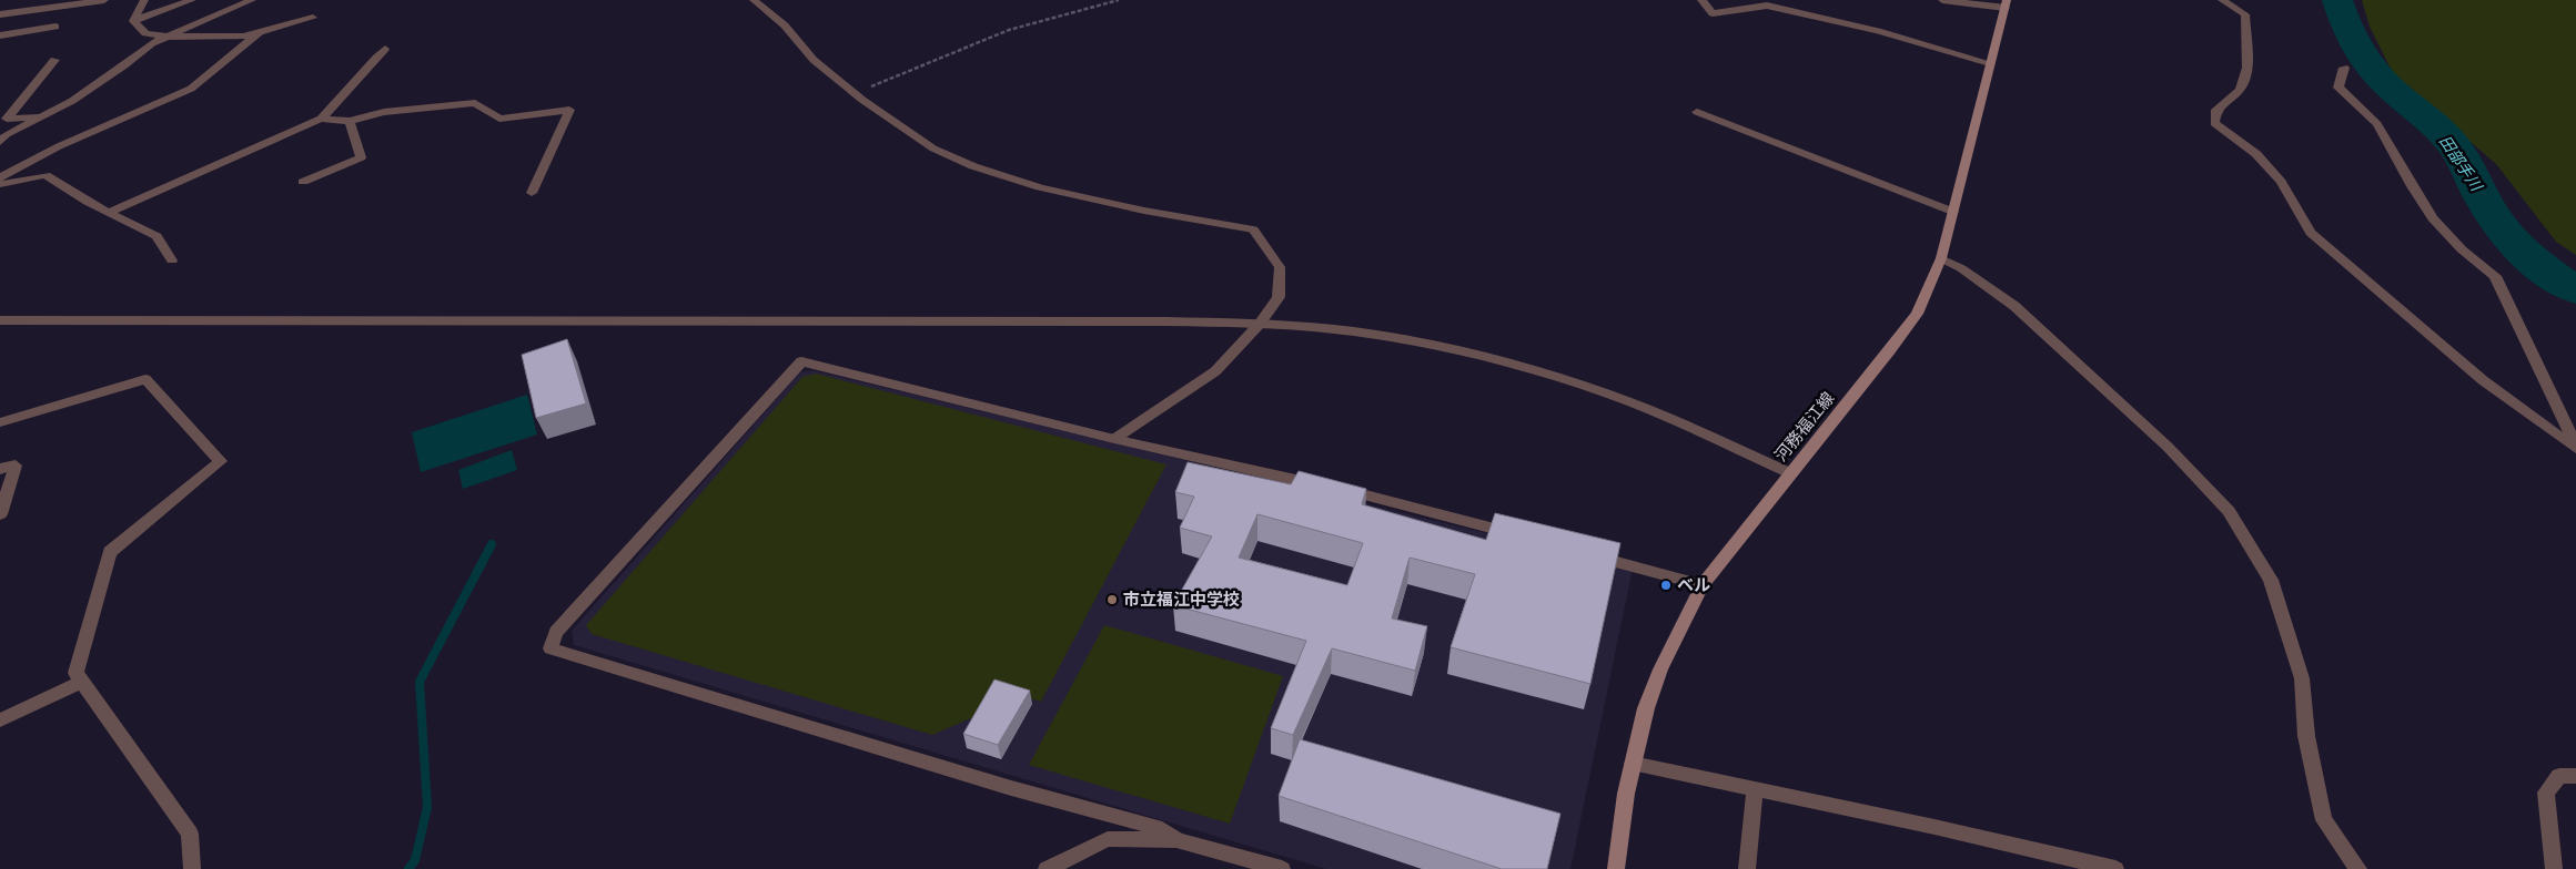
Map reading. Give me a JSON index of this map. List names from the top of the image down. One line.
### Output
{"streets":{"main road":["河務福江線"]},"water":["田部手川"],"places":["ベル","市立福江中学校"]}
